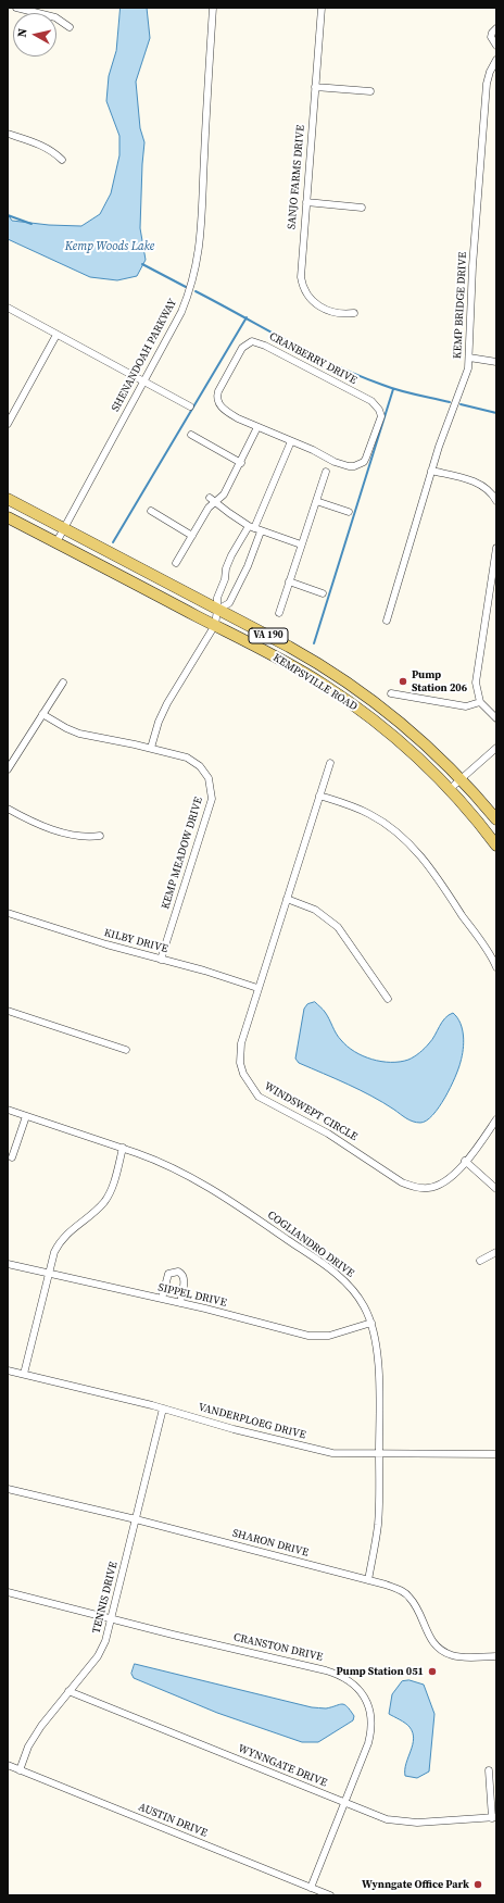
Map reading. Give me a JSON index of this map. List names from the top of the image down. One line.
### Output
{"streets":{"main road":["VA 190","KEMPSVILLE ROAD"],"street":["SANJO FARMS DRIVE","KEMP BRIDGE DRIVE","SHENANDOAH PARKWAY","CRANBERRY DRIVE","KEMP MEADOW DRIVE","KILBY DRIVE","WINDSWEPT CIRCLE","COGLIANDRO DRIVE","SIPPEL DRIVE","VANDERPLOEG DRIVE","SHARON DRIVE","TENNIS DRIVE","CRANSTON DRIVE","WYNNGATE DRIVE","AUSTIN DRIVE"]},"crossings":[["SHENANDOAH PARKWAY","KEMPSVILLE ROAD"],["KEMP MEADOW DRIVE","KILBY DRIVE"],["KILBY DRIVE","WINDSWEPT CIRCLE"],["COGLIANDRO DRIVE","SIPPEL DRIVE"],["COGLIANDRO DRIVE","VANDERPLOEG DRIVE"],["COGLIANDRO DRIVE","SHARON DRIVE"],["VANDERPLOEG DRIVE","TENNIS DRIVE"],["SHARON DRIVE","TENNIS DRIVE"],["TENNIS DRIVE","CRANSTON DRIVE"],["TENNIS DRIVE","WYNNGATE DRIVE"],["TENNIS DRIVE","AUSTIN DRIVE"],["CRANSTON DRIVE","WYNNGATE DRIVE"],["CRANSTON DRIVE","AUSTIN DRIVE"]],"water":["Kemp Woods Lake"],"places":["Pump Station 206","Pump Station 051","Wynngate Office Park"],"north":"left"}
